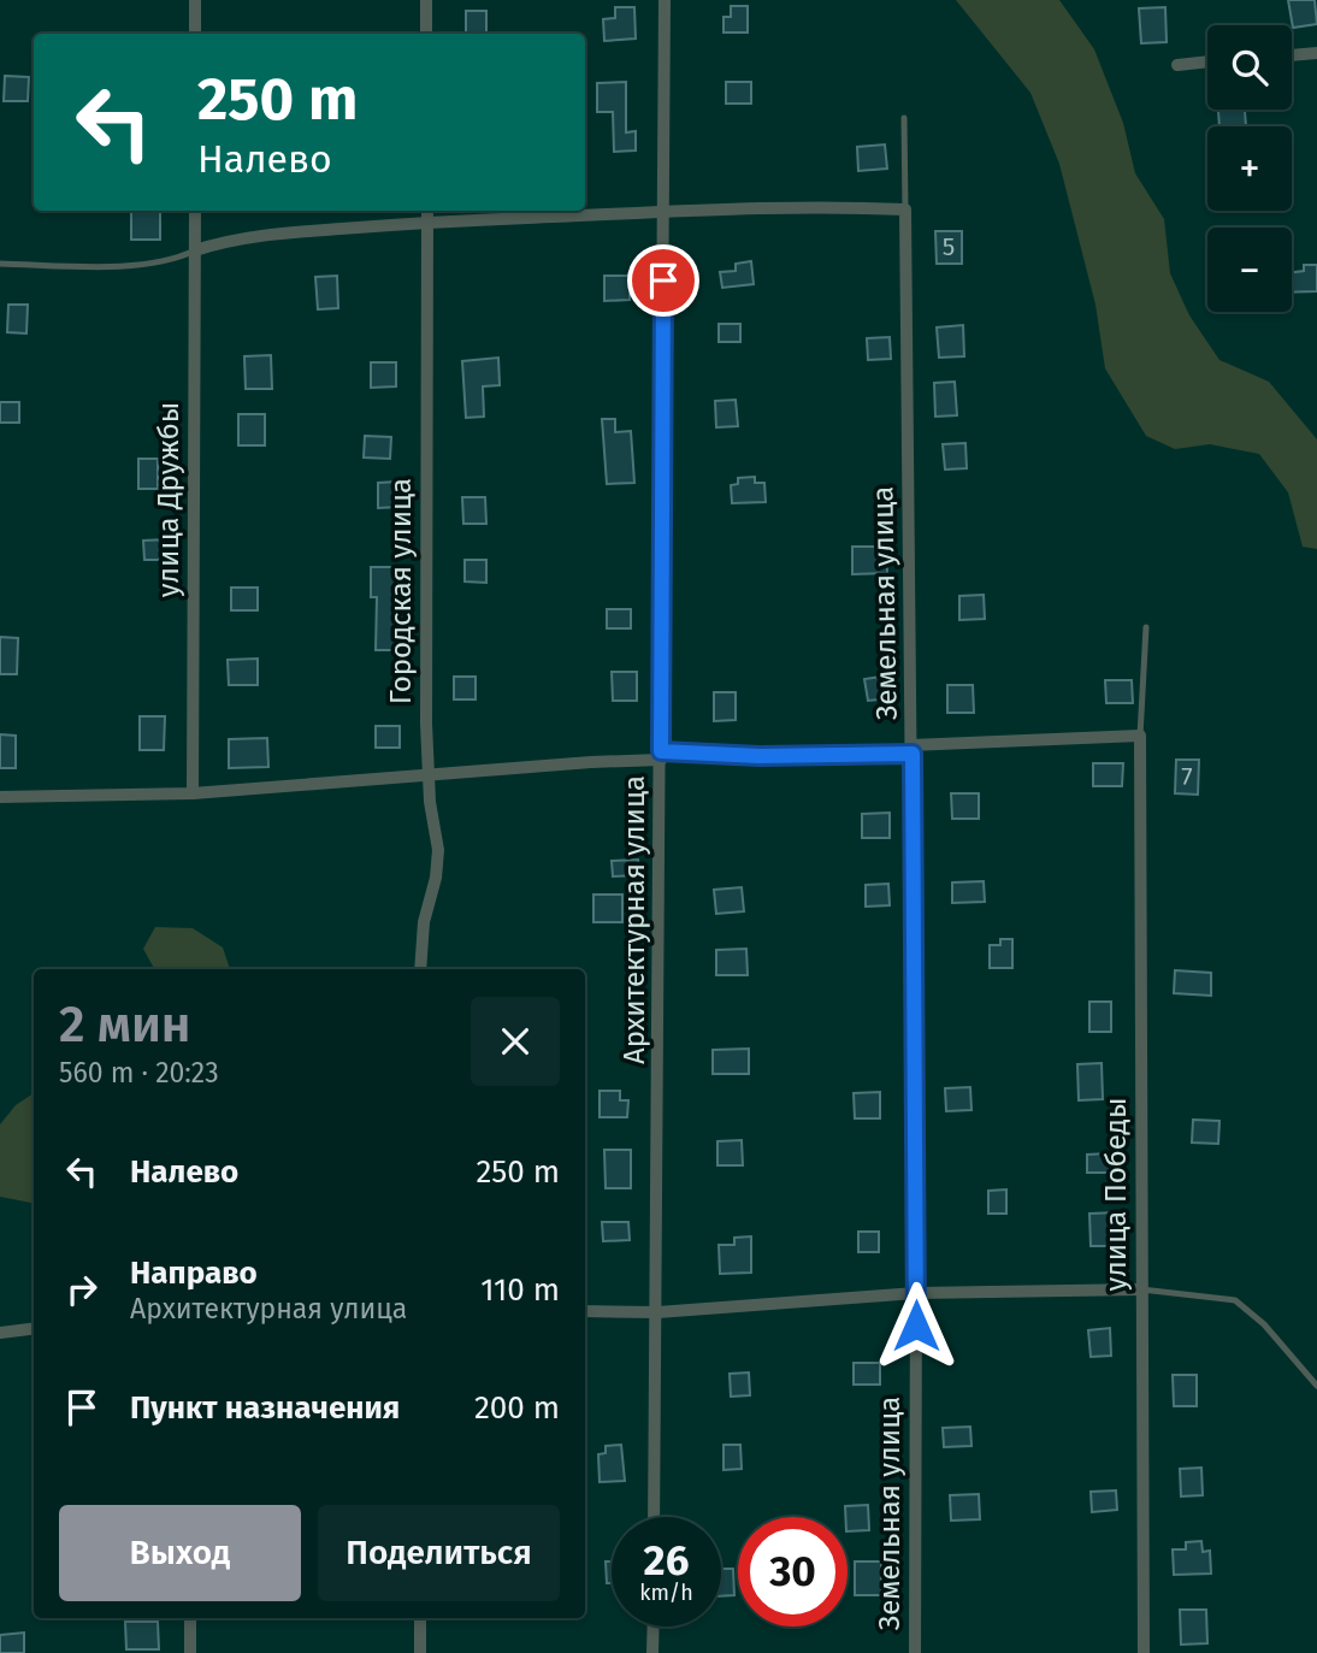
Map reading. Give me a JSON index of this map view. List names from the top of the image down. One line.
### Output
{"streets":{"street":["улица Дружбы","Городская улица","Земельная улица","Архитектурная улица","улица Победы"]},"house_numbers":["5","7"],"page":{"map_buttons":["+","−"],"turn":["250 m","Налево"],"heading":["2 мин","560 m · 20:23"],"list":[{"name":"Налево","value":"250 m"},{"name":"Направо","note":"Архитектурная улица","value":"110 m"},{"name":"Пункт назначения","value":"200 m"}],"buttons":["Выход","Поделиться"],"speed":"26 km/h","limit":"30"}}
